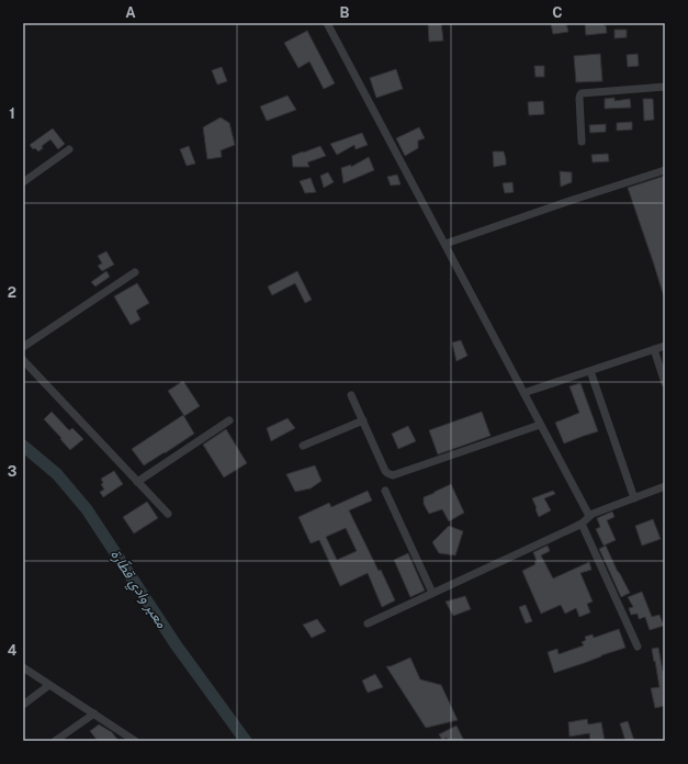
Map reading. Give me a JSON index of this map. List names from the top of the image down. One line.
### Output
{"water":["معبر وادي قطّارة"],"grid":{"columns":["A","B","C"],"rows":["1","2","3","4"]}}
